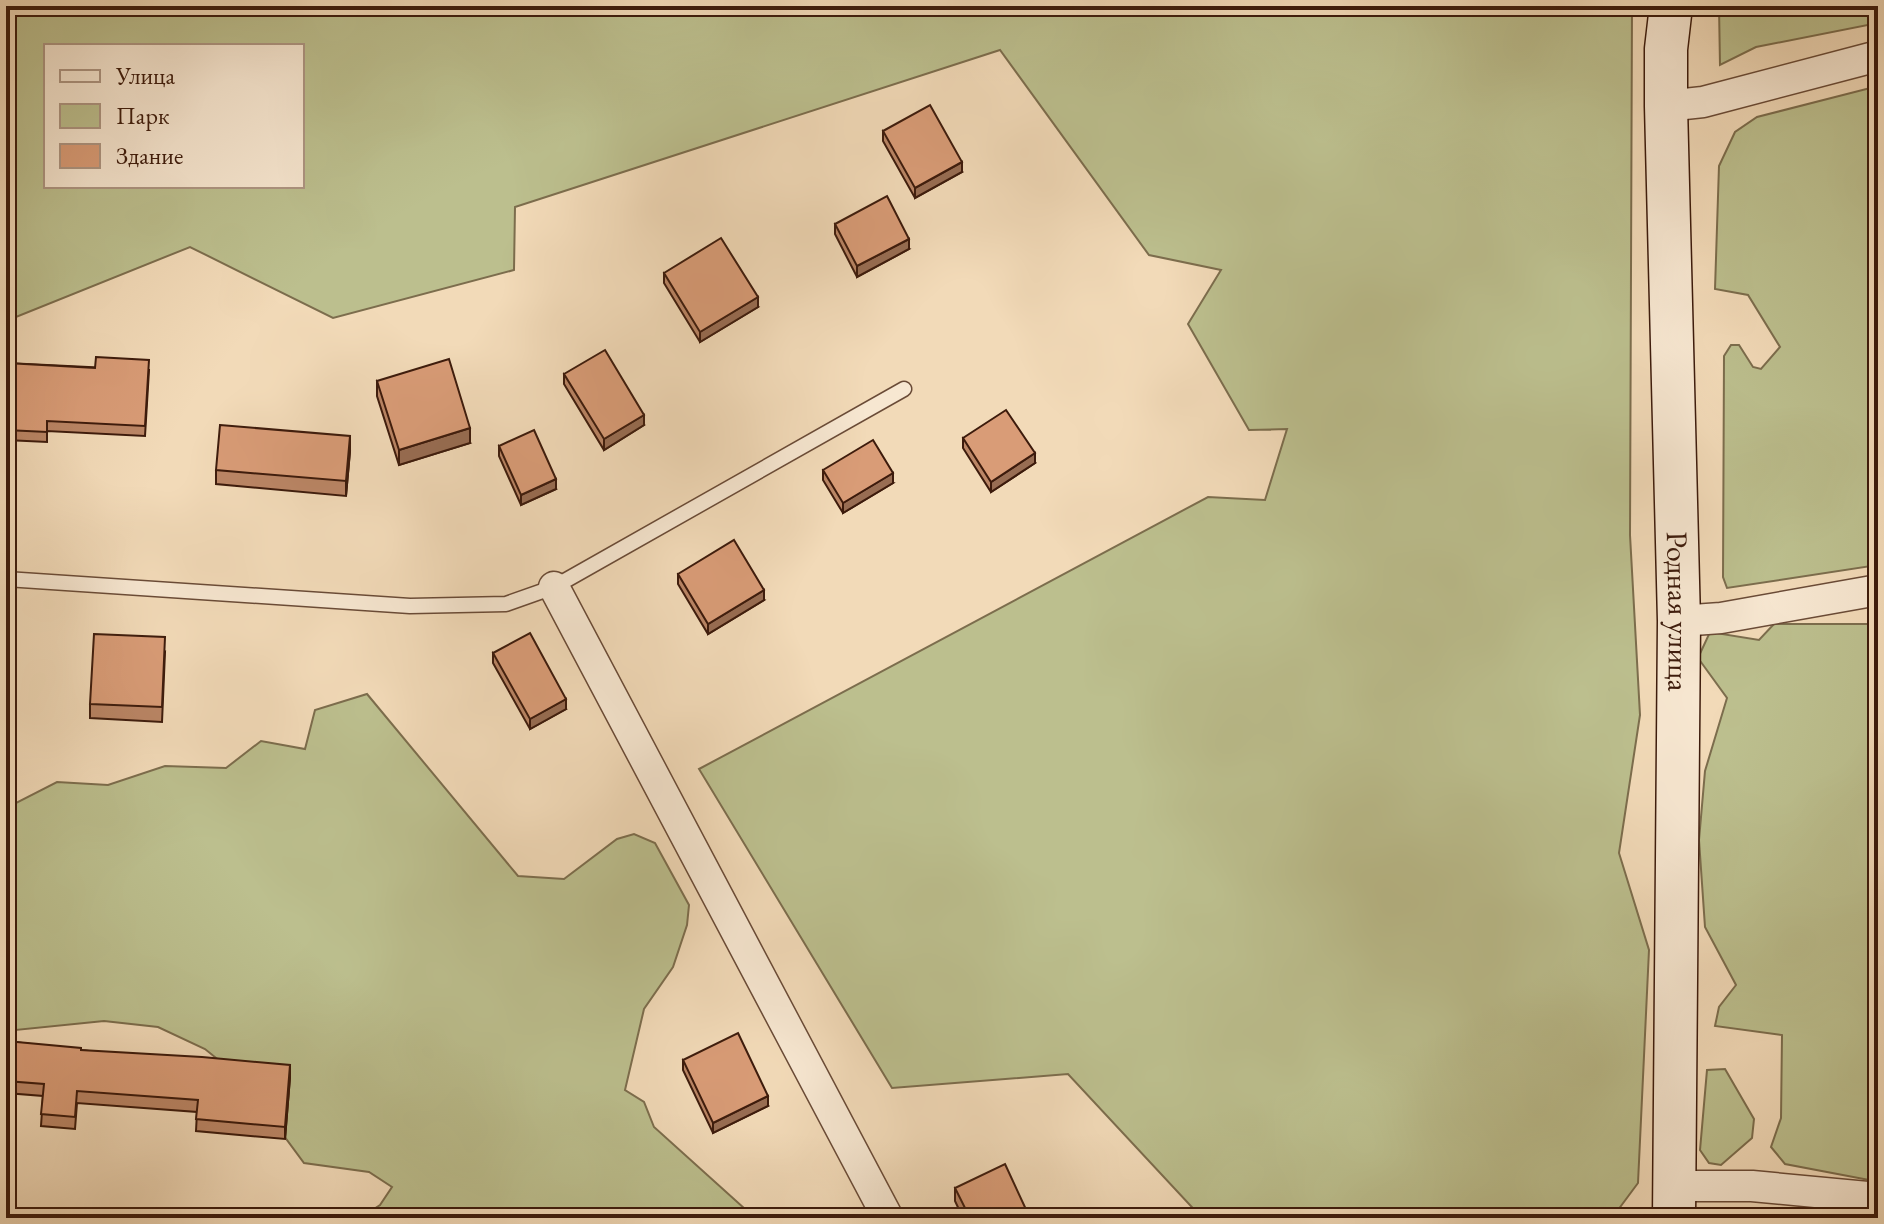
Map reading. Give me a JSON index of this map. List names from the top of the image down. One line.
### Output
{"streets":{"street":["Родная улица"]},"legend":["Улица","Парк","Здание"]}
